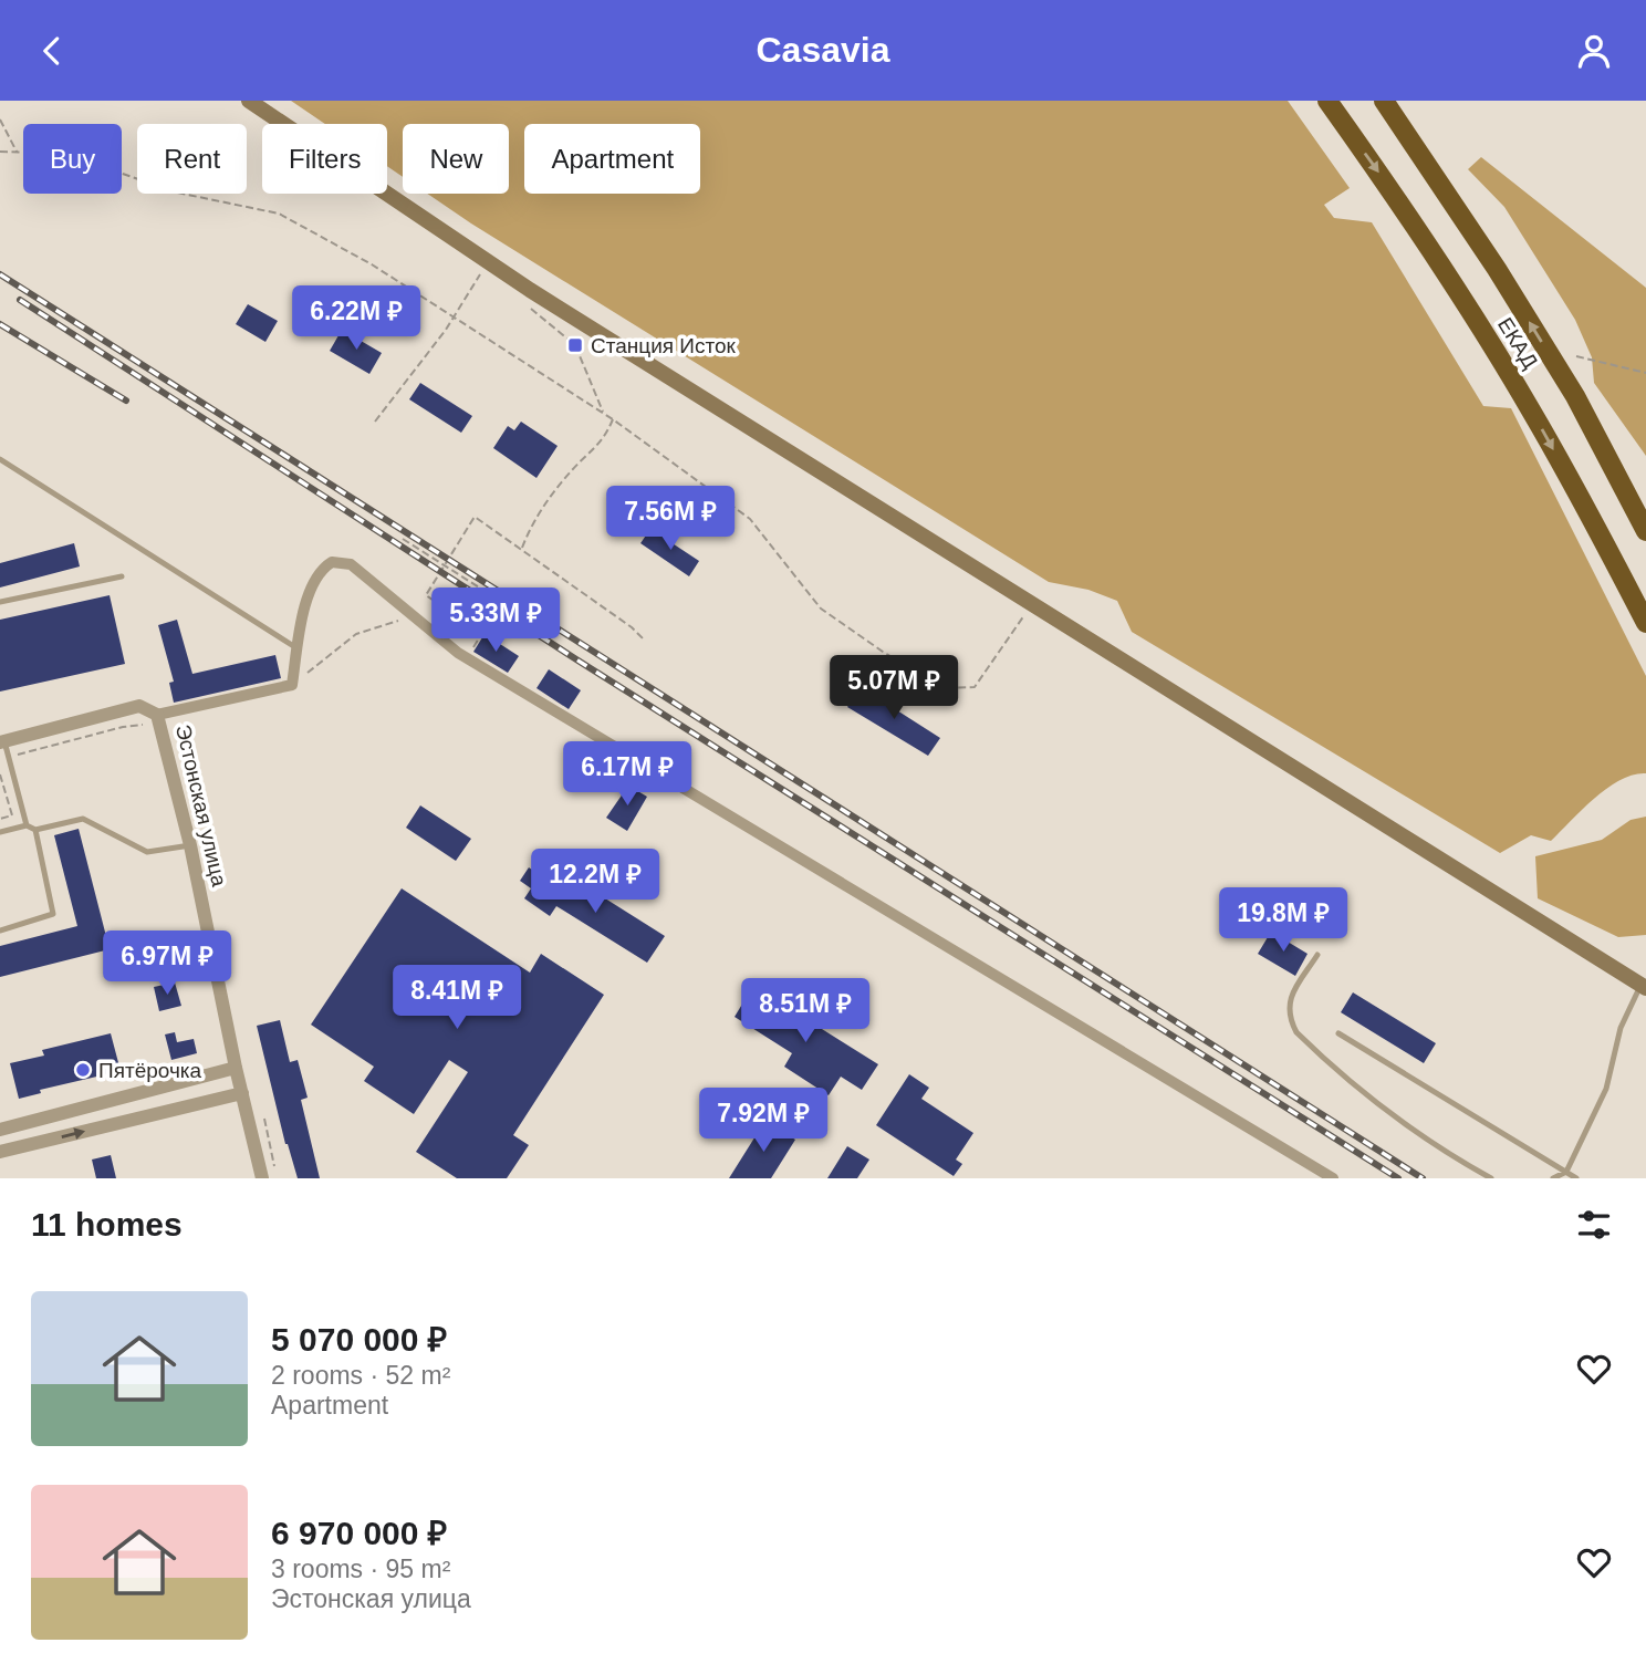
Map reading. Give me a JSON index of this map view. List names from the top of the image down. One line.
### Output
{"streets":{"highway":["ЕКАД"],"street":["Эстонская улица"]},"places":{"transit":["Станция Исток"],"other":["Пятёрочка"]},"page":{"header":"Casavia","chip":["Buy","Rent","Filters","New","Apartment"],"price":["6.22M ₽","7.56M ₽","5.33M ₽","5.07M ₽","6.17M ₽","12.2M ₽","19.8M ₽","6.97M ₽","8.41M ₽","8.51M ₽","7.92M ₽"],"heading":"11 homes","list":[{"name":"5 070 000 ₽","note":"2 rooms · 52 m² · Apartment"},{"name":"6 970 000 ₽","note":"3 rooms · 95 m² · Эстонская улица"}]}}
